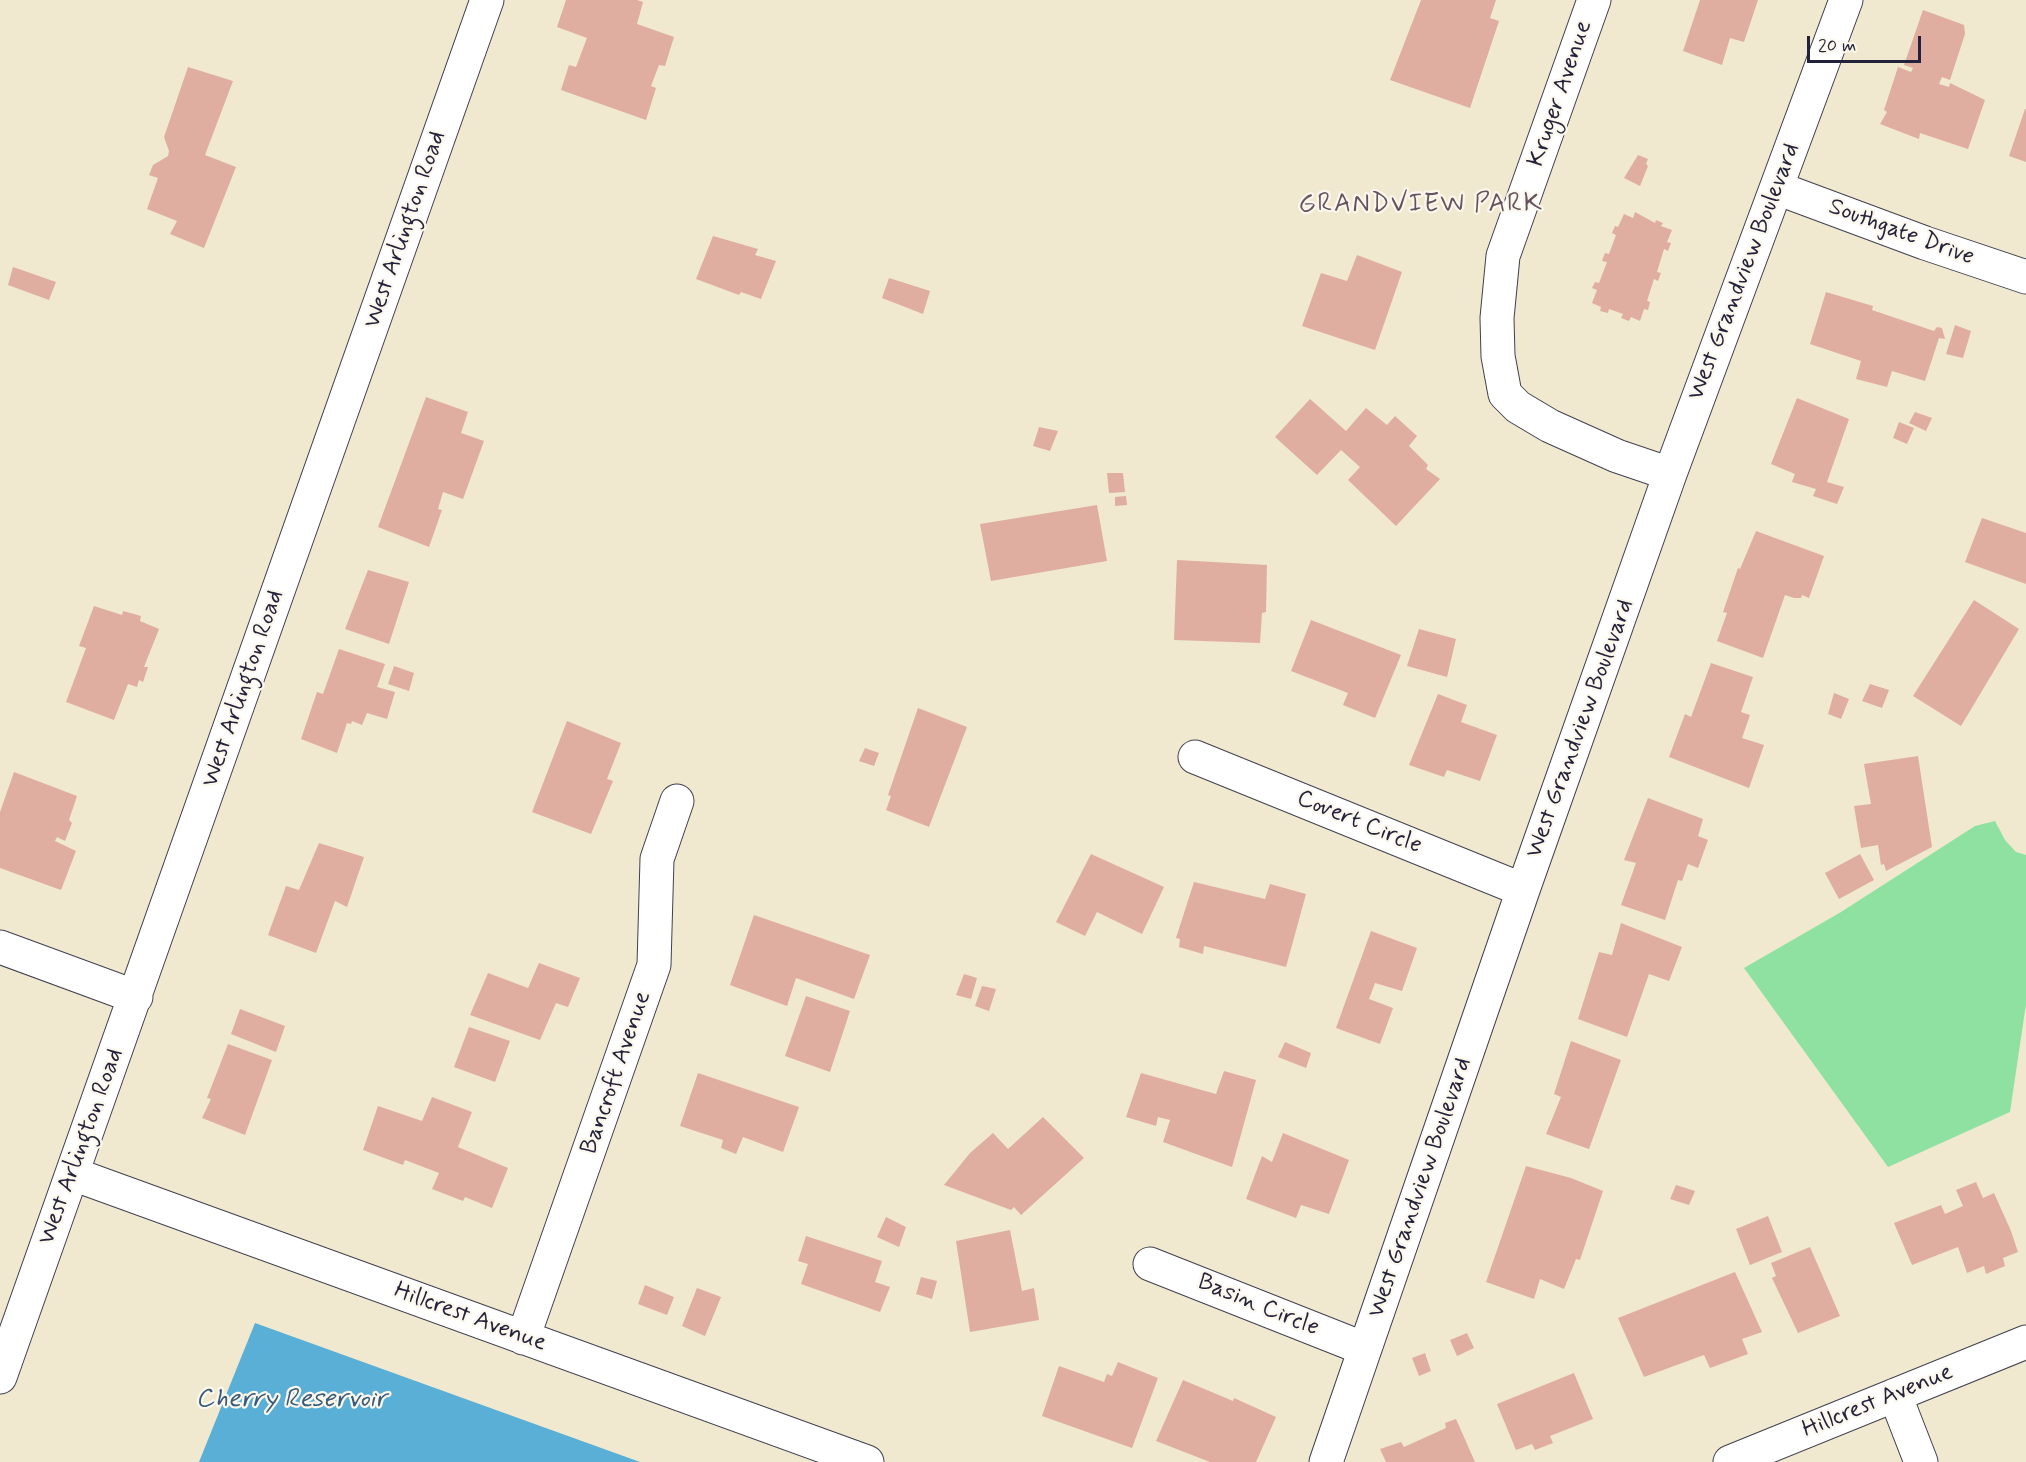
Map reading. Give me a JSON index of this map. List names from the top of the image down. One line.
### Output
{"streets":{"street":["Kruger Avenue","West Arlington Road","Southgate Drive","West Grandview Boulevard","Covert Circle","Bancroft Avenue","Basin Circle","Hillcrest Avenue"]},"crossings":[["Kruger Avenue","West Grandview Boulevard"],["West Arlington Road","Hillcrest Avenue"],["Southgate Drive","West Grandview Boulevard"],["West Grandview Boulevard","Covert Circle"],["West Grandview Boulevard","Basin Circle"],["Bancroft Avenue","Hillcrest Avenue"]],"districts":["GRANDVIEW PARK"],"water":["Cherry Reservoir"],"scale_bar":"20 m"}
